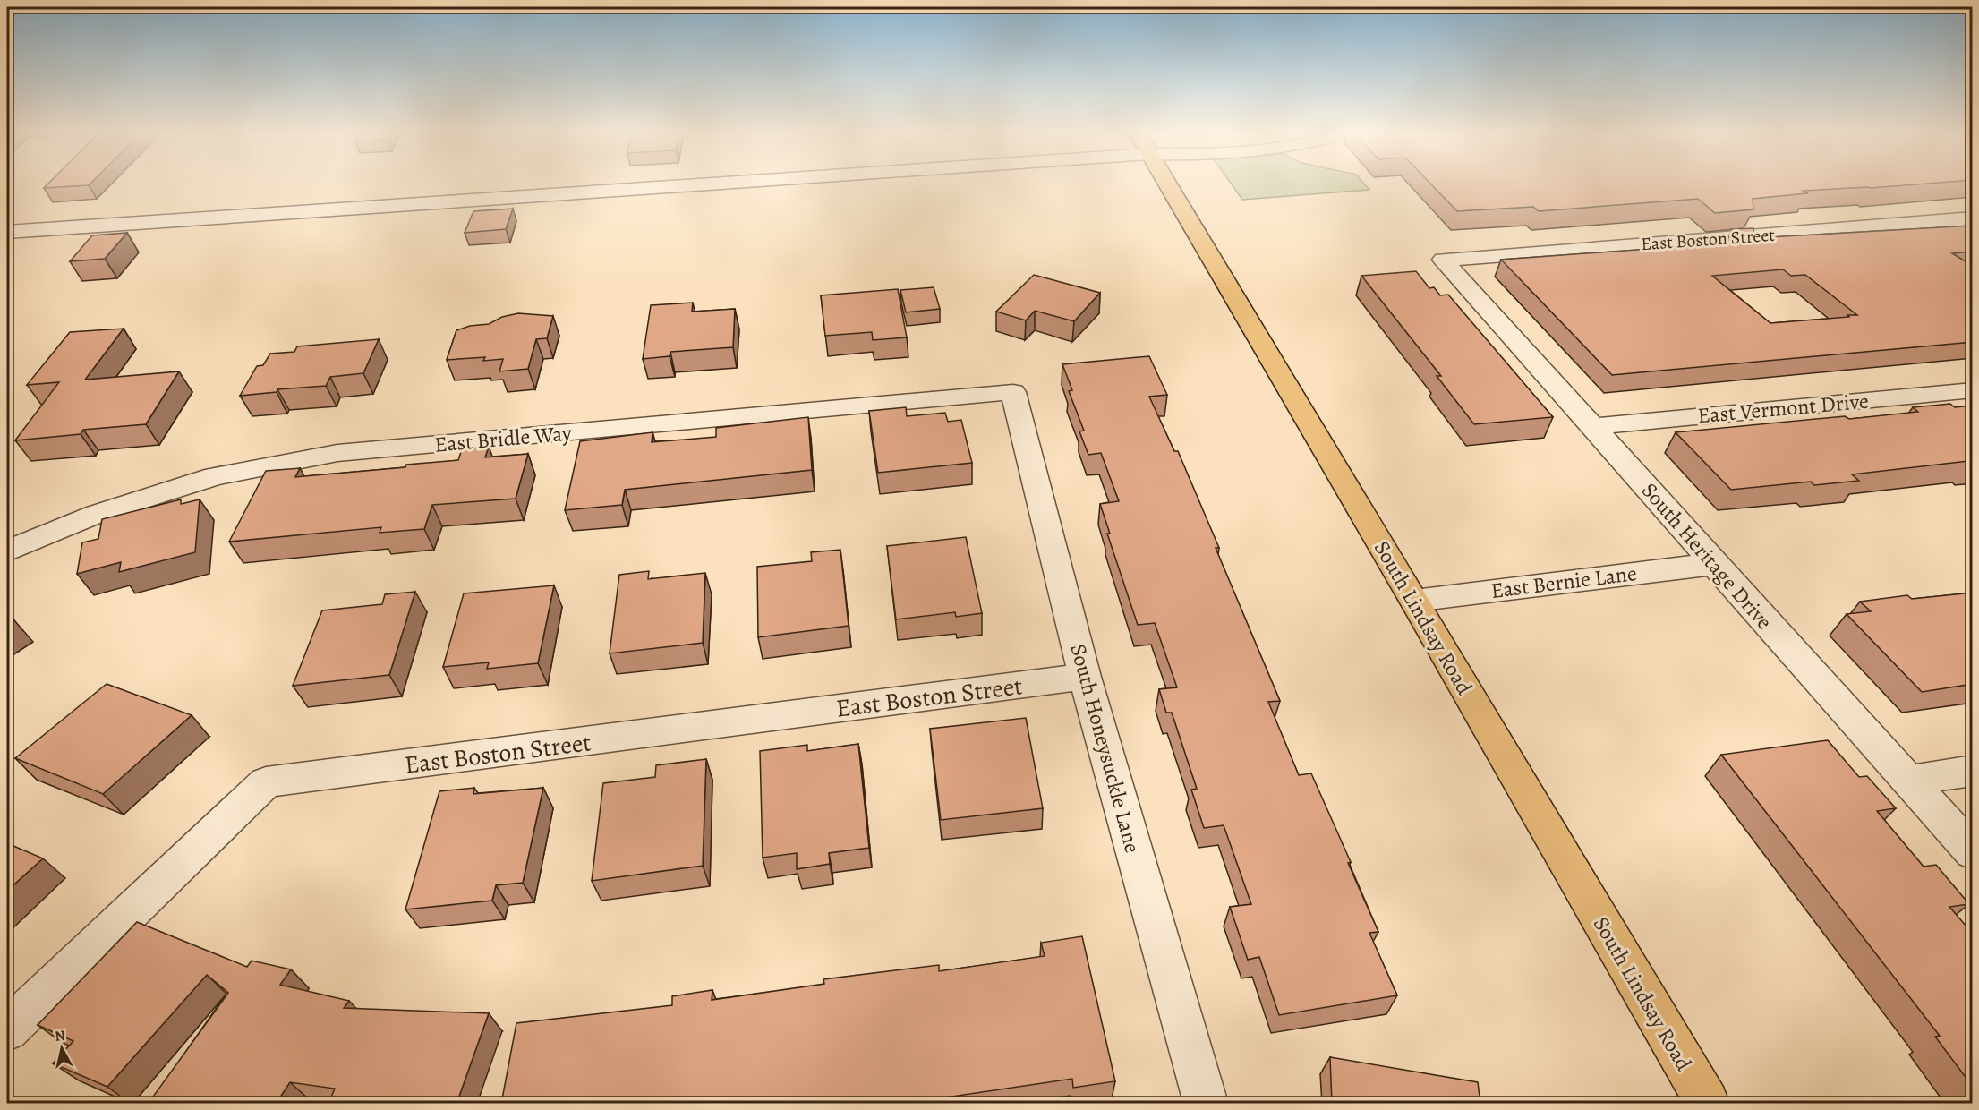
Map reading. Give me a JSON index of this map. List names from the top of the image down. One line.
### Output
{"streets":{"main road":["South Lindsay Road"],"street":["East Boston Street","East Vermont Drive","East Bridle Way","South Heritage Drive","East Bernie Lane","South Honeysuckle Lane"]},"crossings":[["East Boston Street","South Heritage Drive"],["East Boston Street","South Honeysuckle Lane"],["East Vermont Drive","South Heritage Drive"],["East Bridle Way","South Honeysuckle Lane"],["South Heritage Drive","East Bernie Lane"],["East Bernie Lane","South Lindsay Road"]],"north":"top"}
